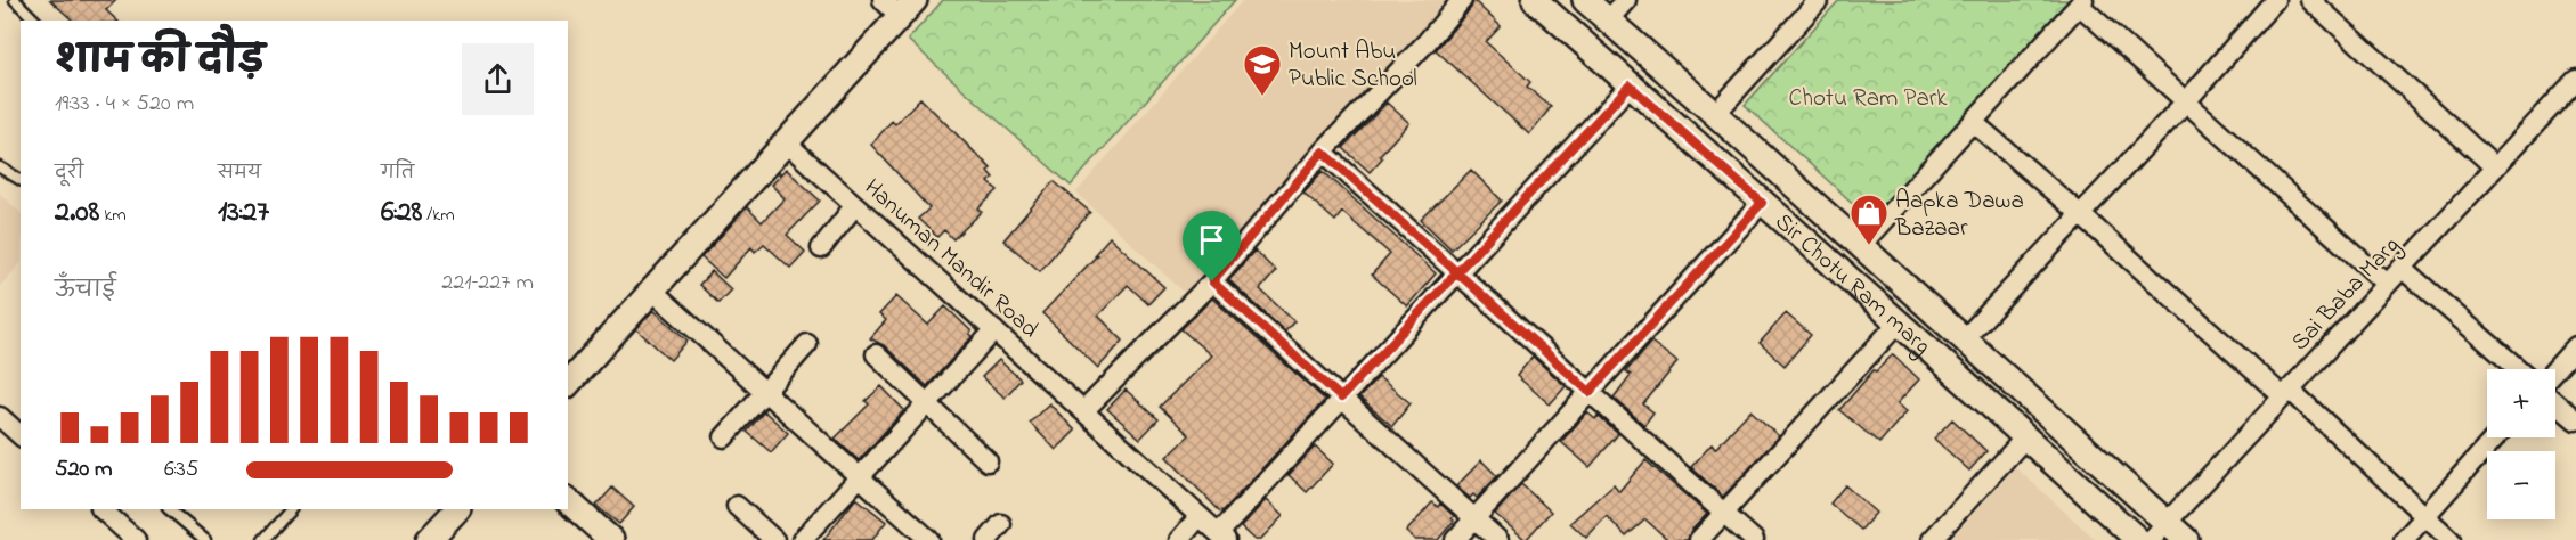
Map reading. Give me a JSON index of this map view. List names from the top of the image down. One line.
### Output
{"streets":{"street":["Hanuman Mandir Road","Sir Chotu Ram marg","Sai Baba Marg"]},"crossings":[["Sir Chotu Ram marg","Sai Baba Marg"]],"parks":["Chotu Ram Park"],"places":{"school or university":["Mount Abu Public School"],"shop":["Aapka Dawa Bazaar"]},"page":{"heading":["शाम की दौड़","19:33 · 4 × 520 m"],"stats":[["दूरी","2.08 km"],["समय","13:27"],["गति","6:28 /km"]],"chart":["ऊँचाई","221–227 m"],"map_buttons":["+","−"],"list":[{"name":"520 m","note":"6:35"}]}}
